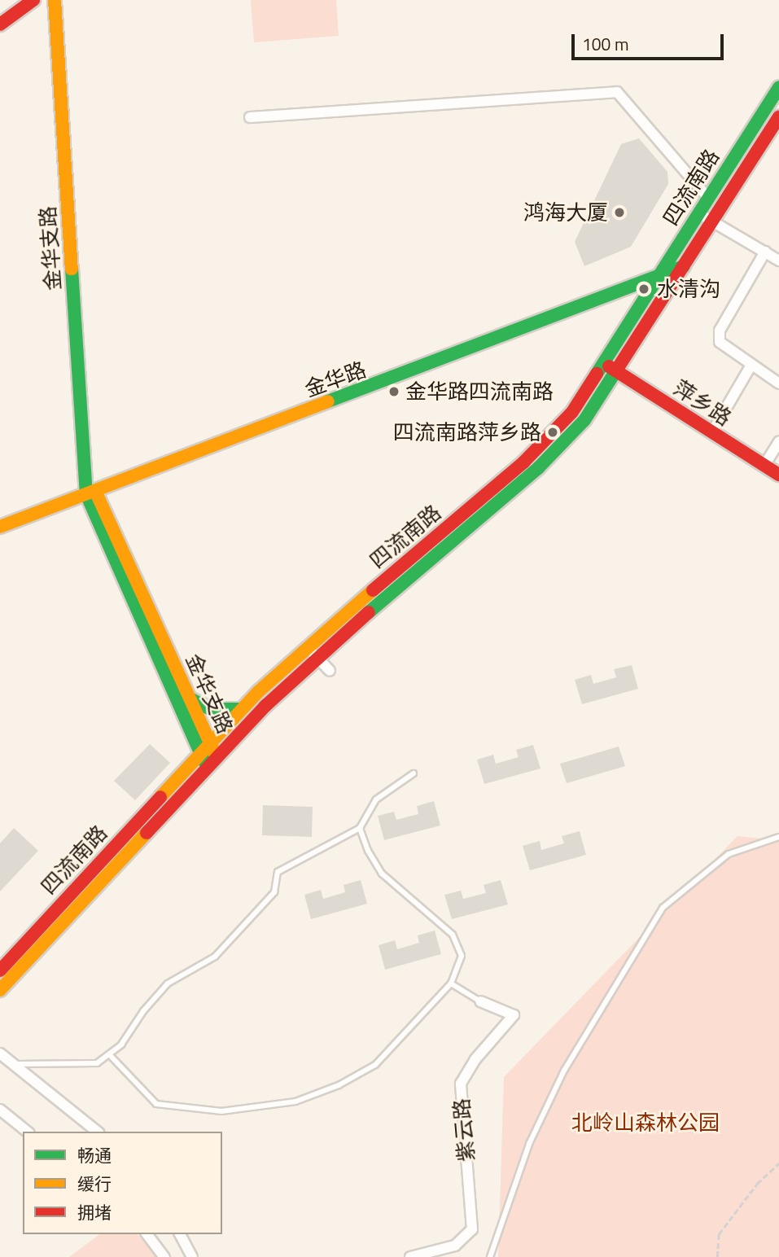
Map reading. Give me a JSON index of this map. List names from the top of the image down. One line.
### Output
{"streets":{"main road":["四流南路","金华支路","金华路","萍乡路"],"street":["紫云路"]},"crossings":[["四流南路","金华支路"],["四流南路","金华路"],["四流南路","萍乡路"],["金华支路","金华路"]],"parks":["北岭山森林公园"],"places":["鸿海大厦","水清沟","金华路四流南路","四流南路萍乡路"],"legend":["畅通","缓行","拥堵"],"scale_bar":"100 m"}
